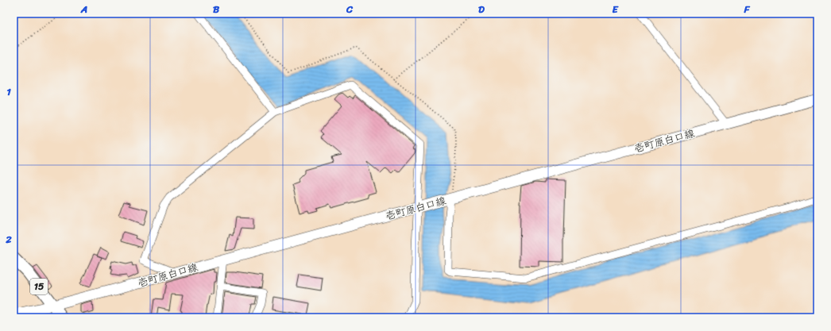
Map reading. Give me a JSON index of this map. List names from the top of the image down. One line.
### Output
{"streets":{"main road":["壱町原白口線","15"]},"crossings":[["壱町原白口線","15"]],"grid":{"columns":["A","B","C","D","E","F"],"rows":["1","2"]}}
